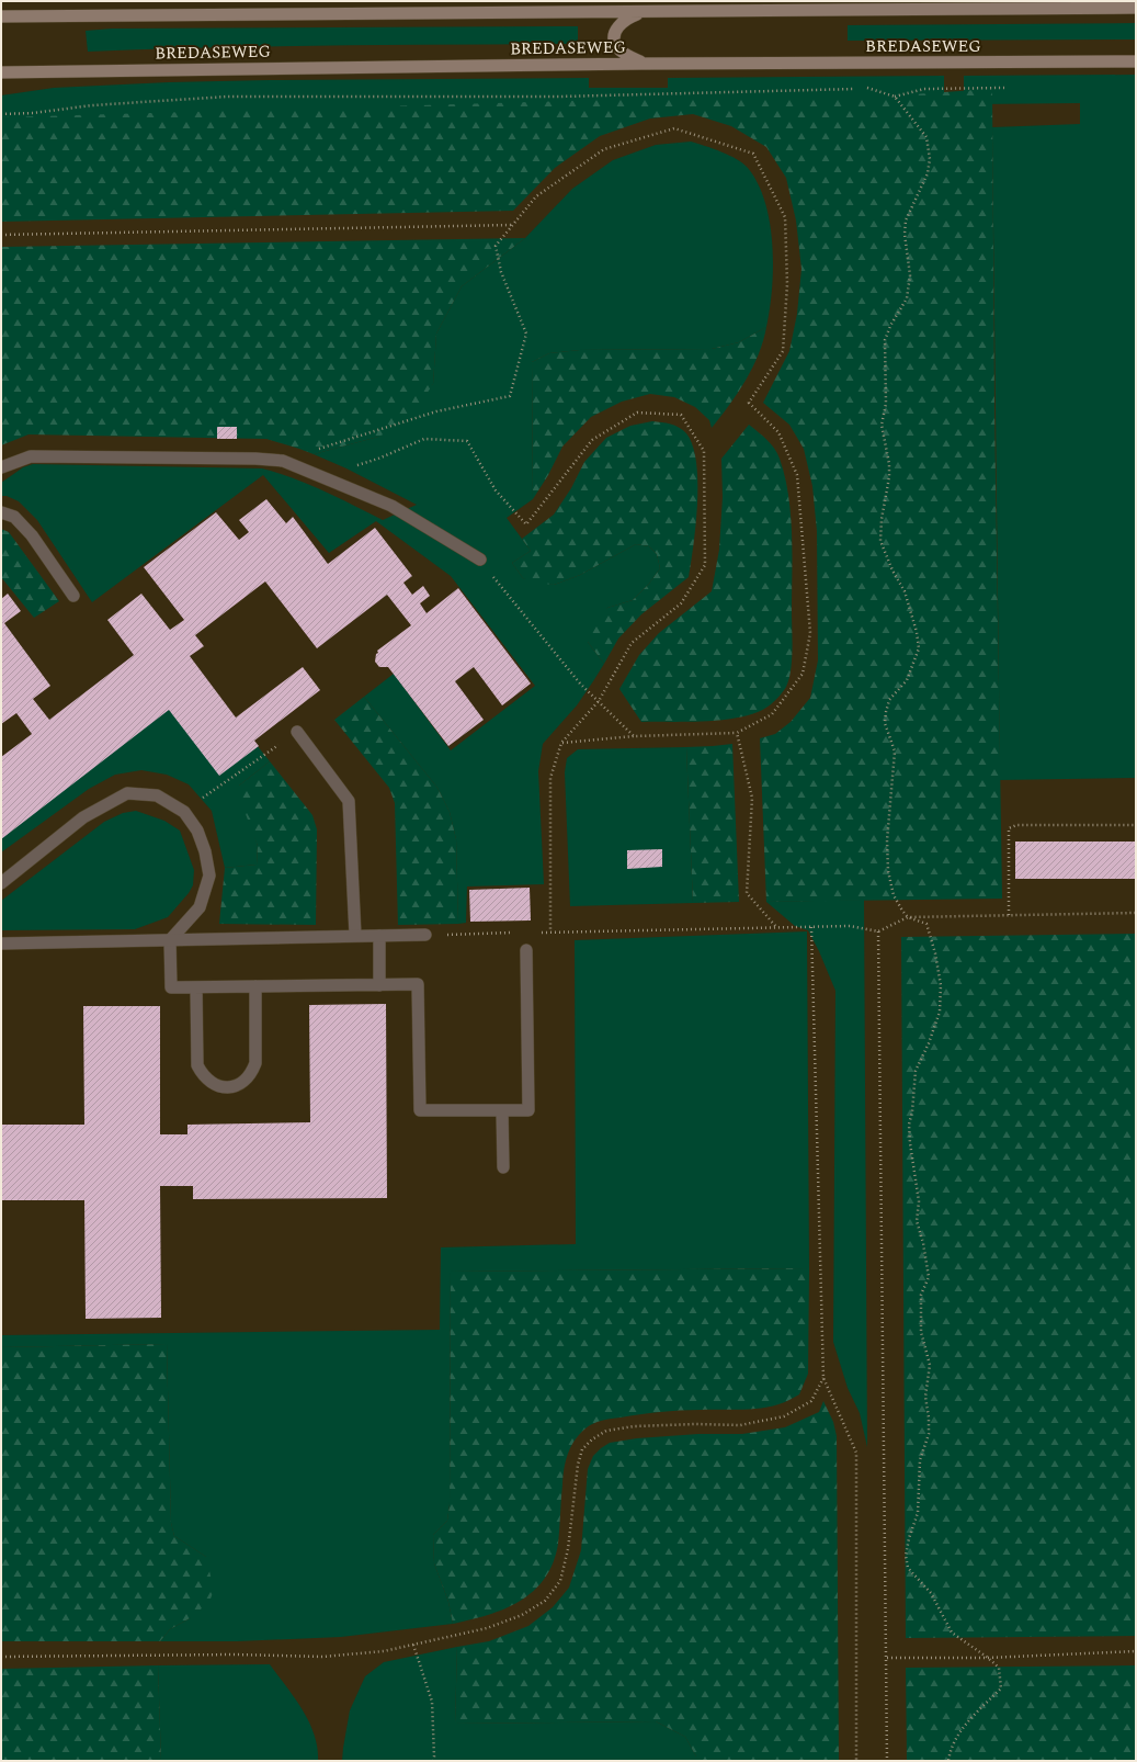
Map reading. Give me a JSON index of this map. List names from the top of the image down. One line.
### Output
{"streets":{"main road":["BREDASEWEG"]}}
